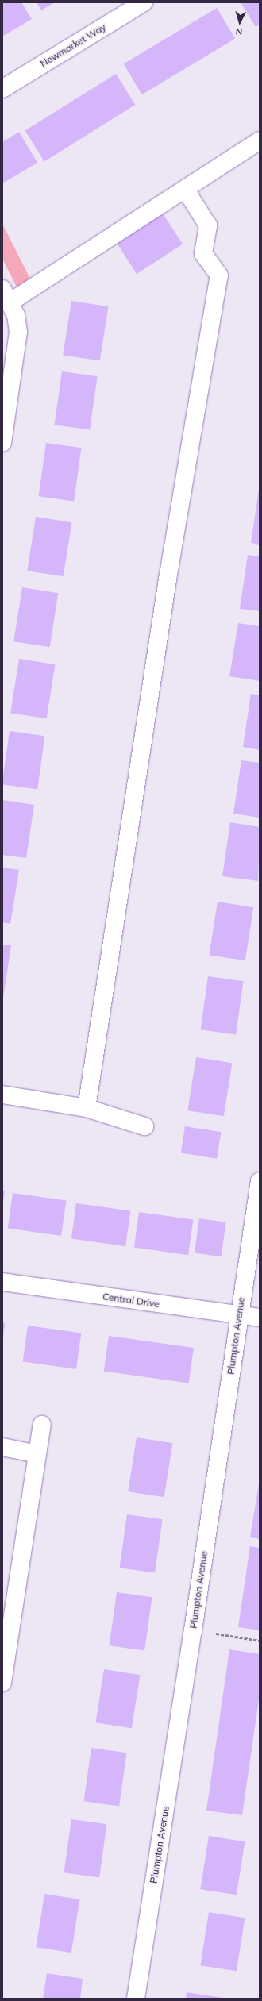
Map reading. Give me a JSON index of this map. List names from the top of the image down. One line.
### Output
{"streets":{"street":["Newmarket Way","Central Drive","Plumpton Avenue"]},"crossings":[["Central Drive","Plumpton Avenue"]],"north":"bottom"}
